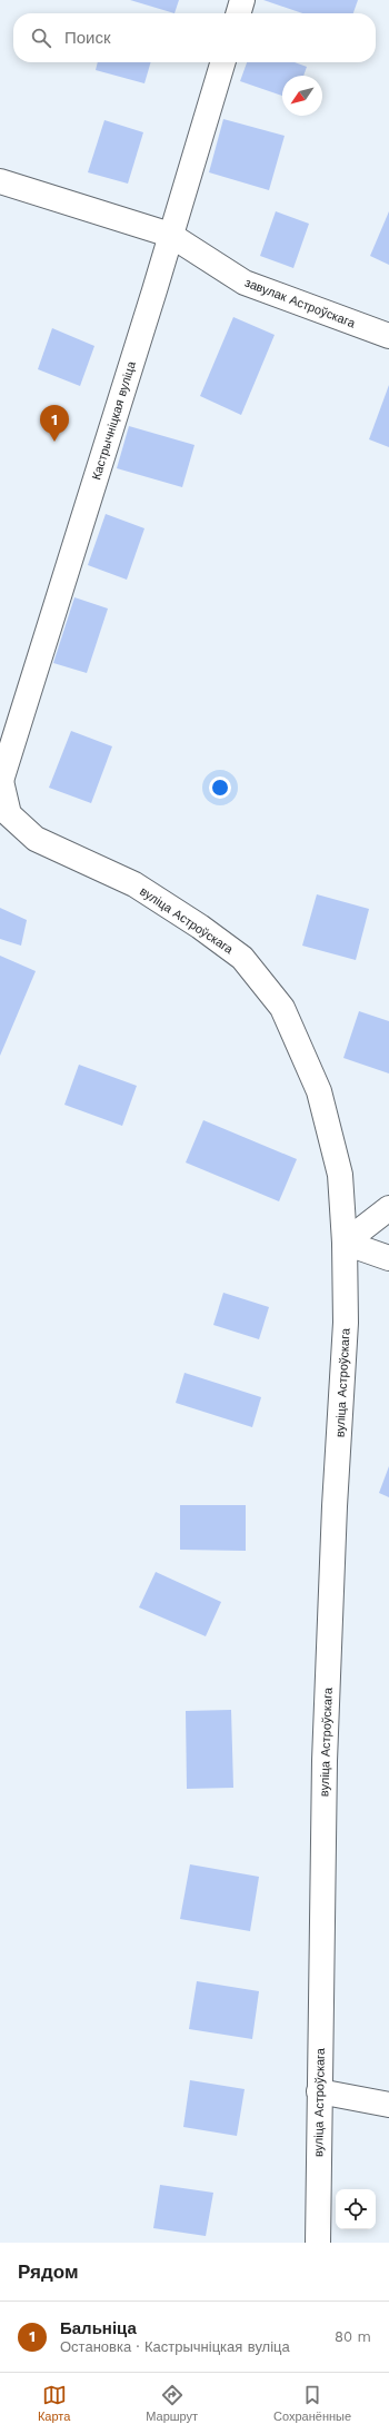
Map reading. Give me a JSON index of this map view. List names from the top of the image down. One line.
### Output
{"streets":{"street":["завулак Астроўскага","Кастрычніцкая вуліца","вуліца Астроўскага"]},"crossings":[["завулак Астроўскага","Кастрычніцкая вуліца"],["Кастрычніцкая вуліца","вуліца Астроўскага"]],"north":"bottom left","page":{"search":"Поиск","pins":"1","heading":"Рядом","list":[{"mark":"1","name":"Бальніца","note":"Остановка · Кастрычніцкая вуліца","value":"80 m"}],"nav":["Карта","Маршрут","Сохранённые"]}}
